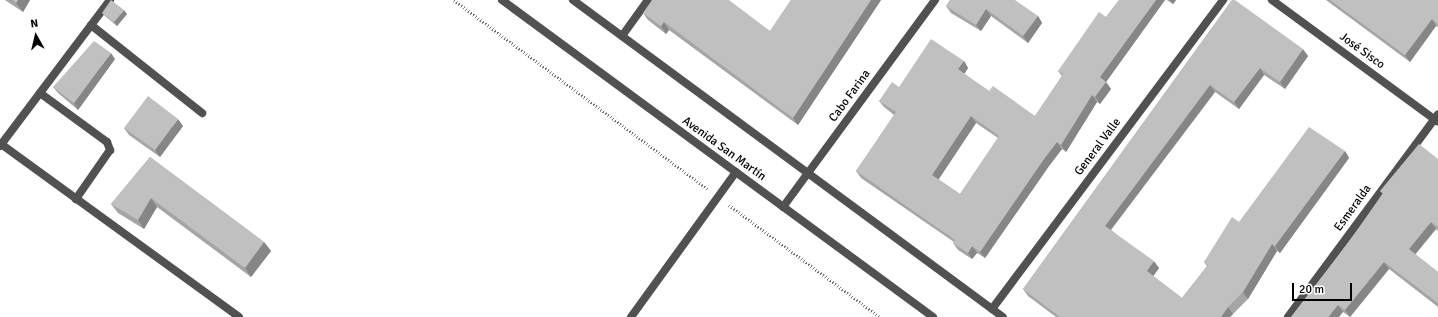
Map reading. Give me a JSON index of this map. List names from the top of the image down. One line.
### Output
{"streets":{"street":["José Sisco","Cabo Farina","General Valle","Avenida San Martín","Esmeralda"]},"crossings":[["José Sisco","Esmeralda"],["Cabo Farina","Avenida San Martín"]],"scale_bar":"20 m","north":"top"}
